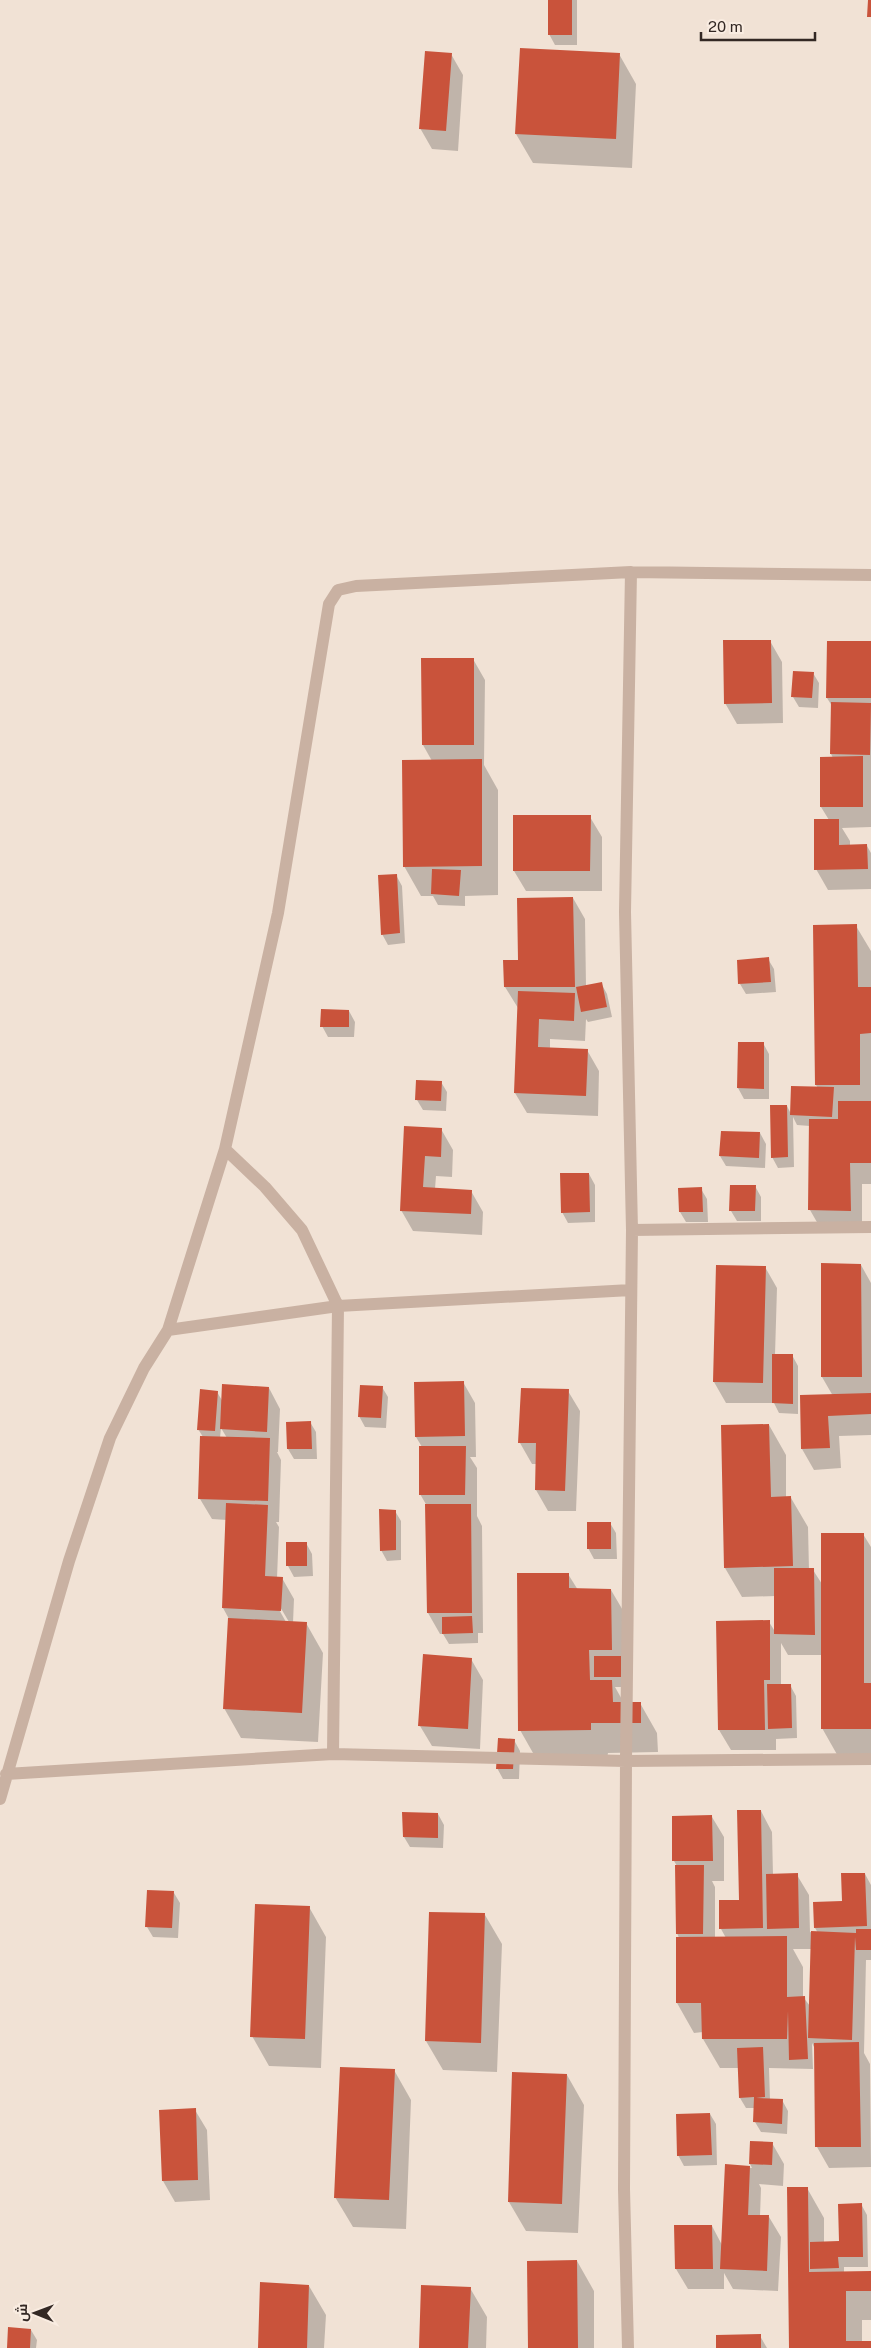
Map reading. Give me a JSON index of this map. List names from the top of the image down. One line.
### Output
{"scale_bar":"20 m","north":"left"}
